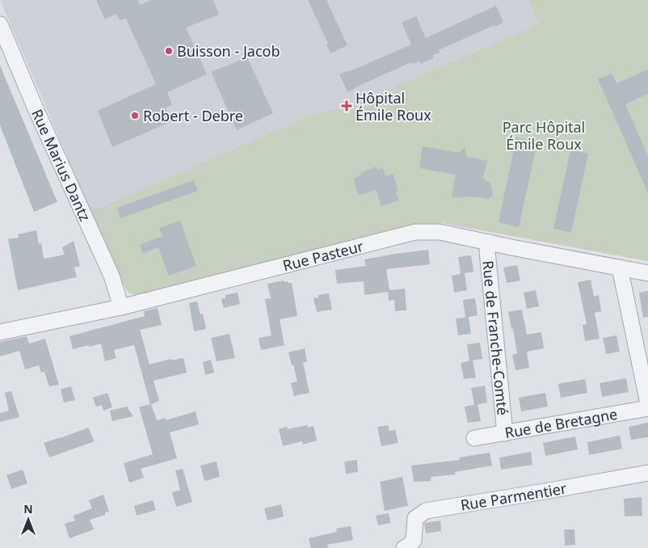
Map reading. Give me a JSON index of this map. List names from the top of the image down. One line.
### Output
{"streets":{"street":["Rue Marius Dantz","Rue Pasteur","Rue de Franche-Comté","Rue de Bretagne","Rue Parmentier"]},"crossings":[["Rue Marius Dantz","Rue Pasteur"],["Rue Pasteur","Rue de Franche-Comté"],["Rue de Franche-Comté","Rue de Bretagne"]],"parks":["Parc Hôpital Émile Roux"],"places":{"other":["Buisson - Jacob","Robert - Debre"],"health":["Hôpital Émile Roux"]},"north":"top"}
